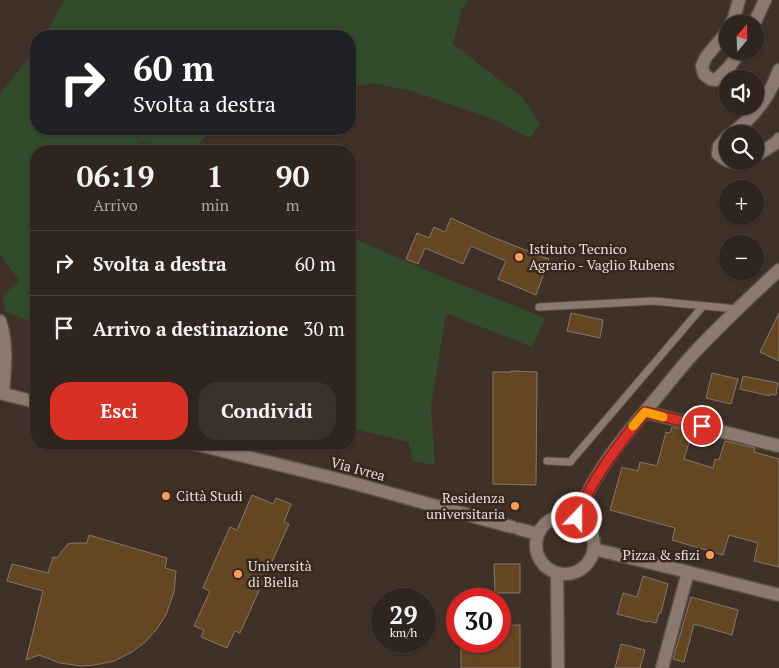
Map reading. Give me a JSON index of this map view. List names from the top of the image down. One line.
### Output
{"streets":{"street":["Via Ivrea"]},"places":["Istituto Tecnico Agrario - Vaglio Rubens","Città Studi","Residenza universitaria","Pizza & sfizi","Università di Biella"],"north":"top","page":{"map_buttons":["+","−"],"turn":["60 m","Svolta a destra"],"eta":["06:19","Arrivo","1","min","90","m"],"list":[{"name":"Svolta a destra","value":"60 m"},{"name":"Arrivo a destinazione","value":"30 m"}],"buttons":["Esci","Condividi"],"speed":"29 km/h","limit":"30"}}
